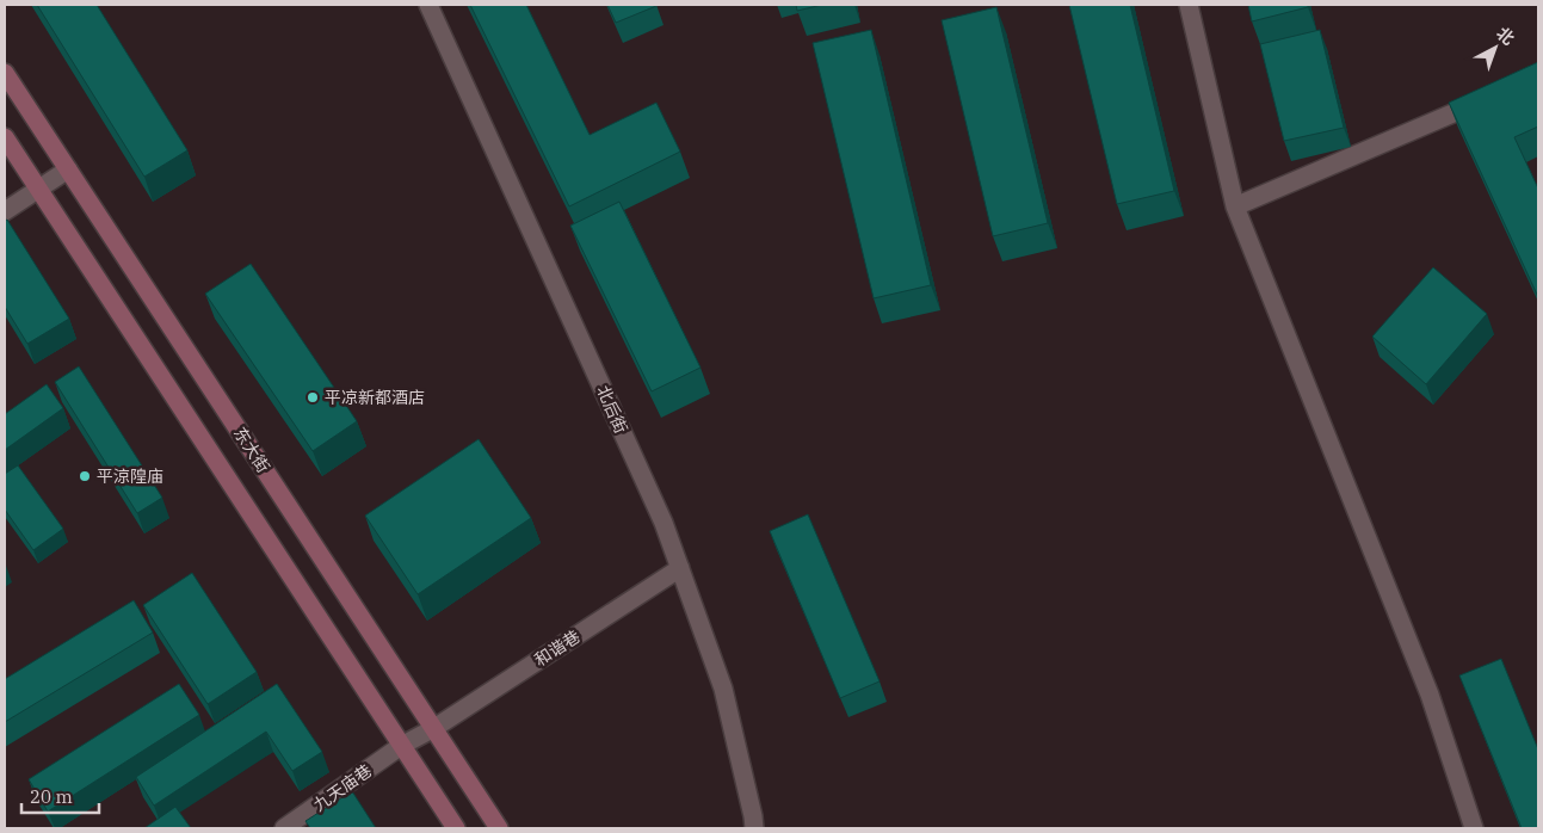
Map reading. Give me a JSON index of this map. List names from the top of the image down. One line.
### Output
{"streets":{"main road":["东大街"],"street":["北后街","和谐巷","九天庙巷"]},"crossings":[["北后街","和谐巷"],["东大街","和谐巷"],["和谐巷","九天庙巷"]],"places":["平凉新都酒店","平涼隍庙"],"scale_bar":"20 m","north":"top right"}
